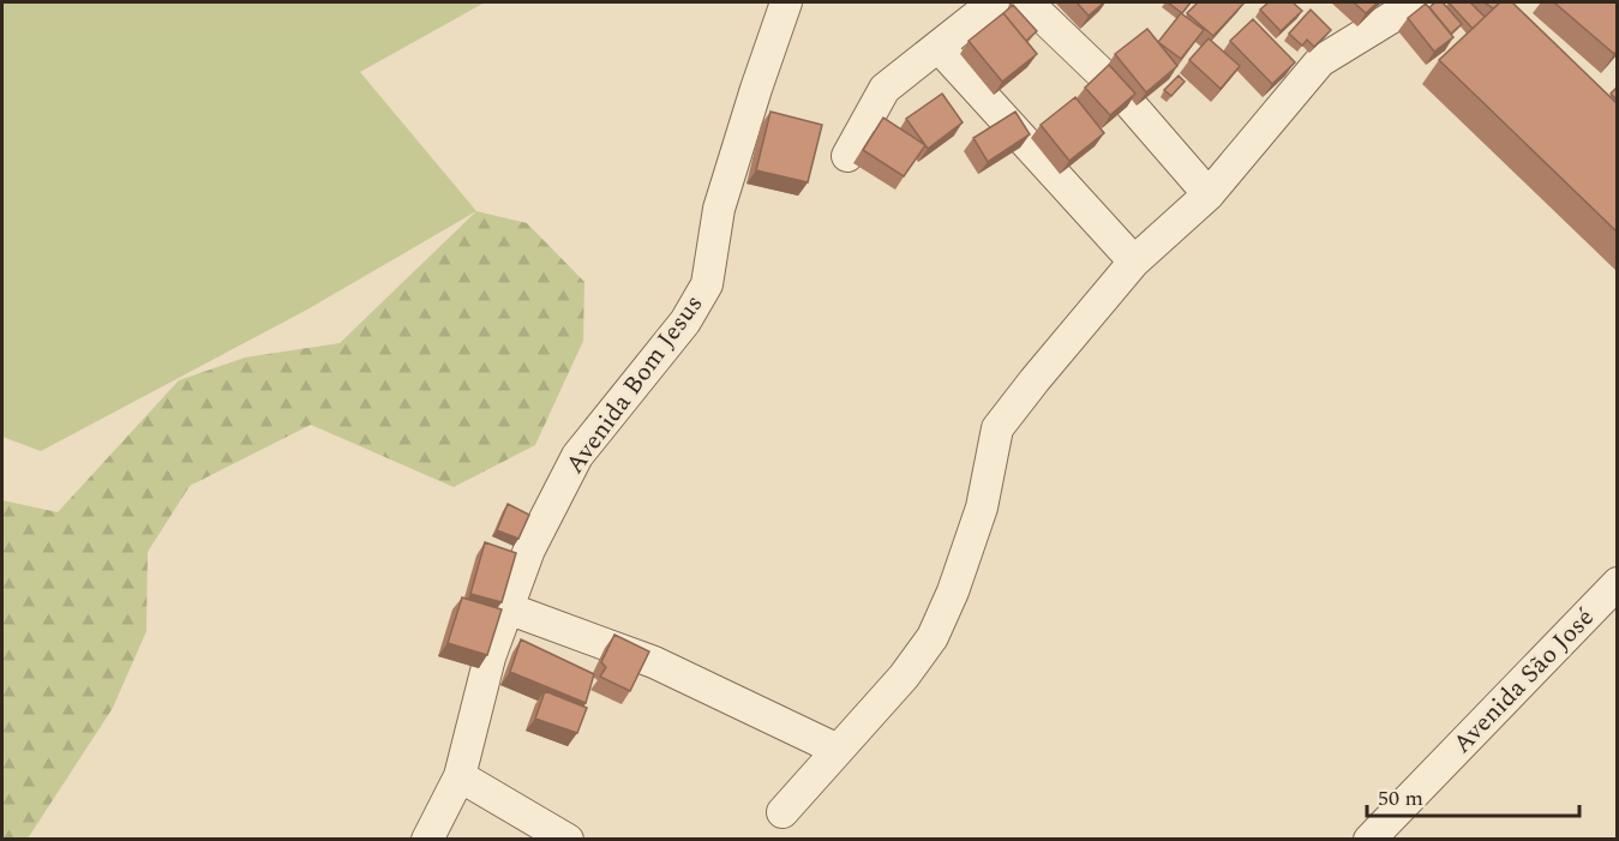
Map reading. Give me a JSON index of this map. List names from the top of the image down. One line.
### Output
{"streets":{"street":["Avenida Bom Jesus","Avenida São José"]},"scale_bar":"50 m"}
